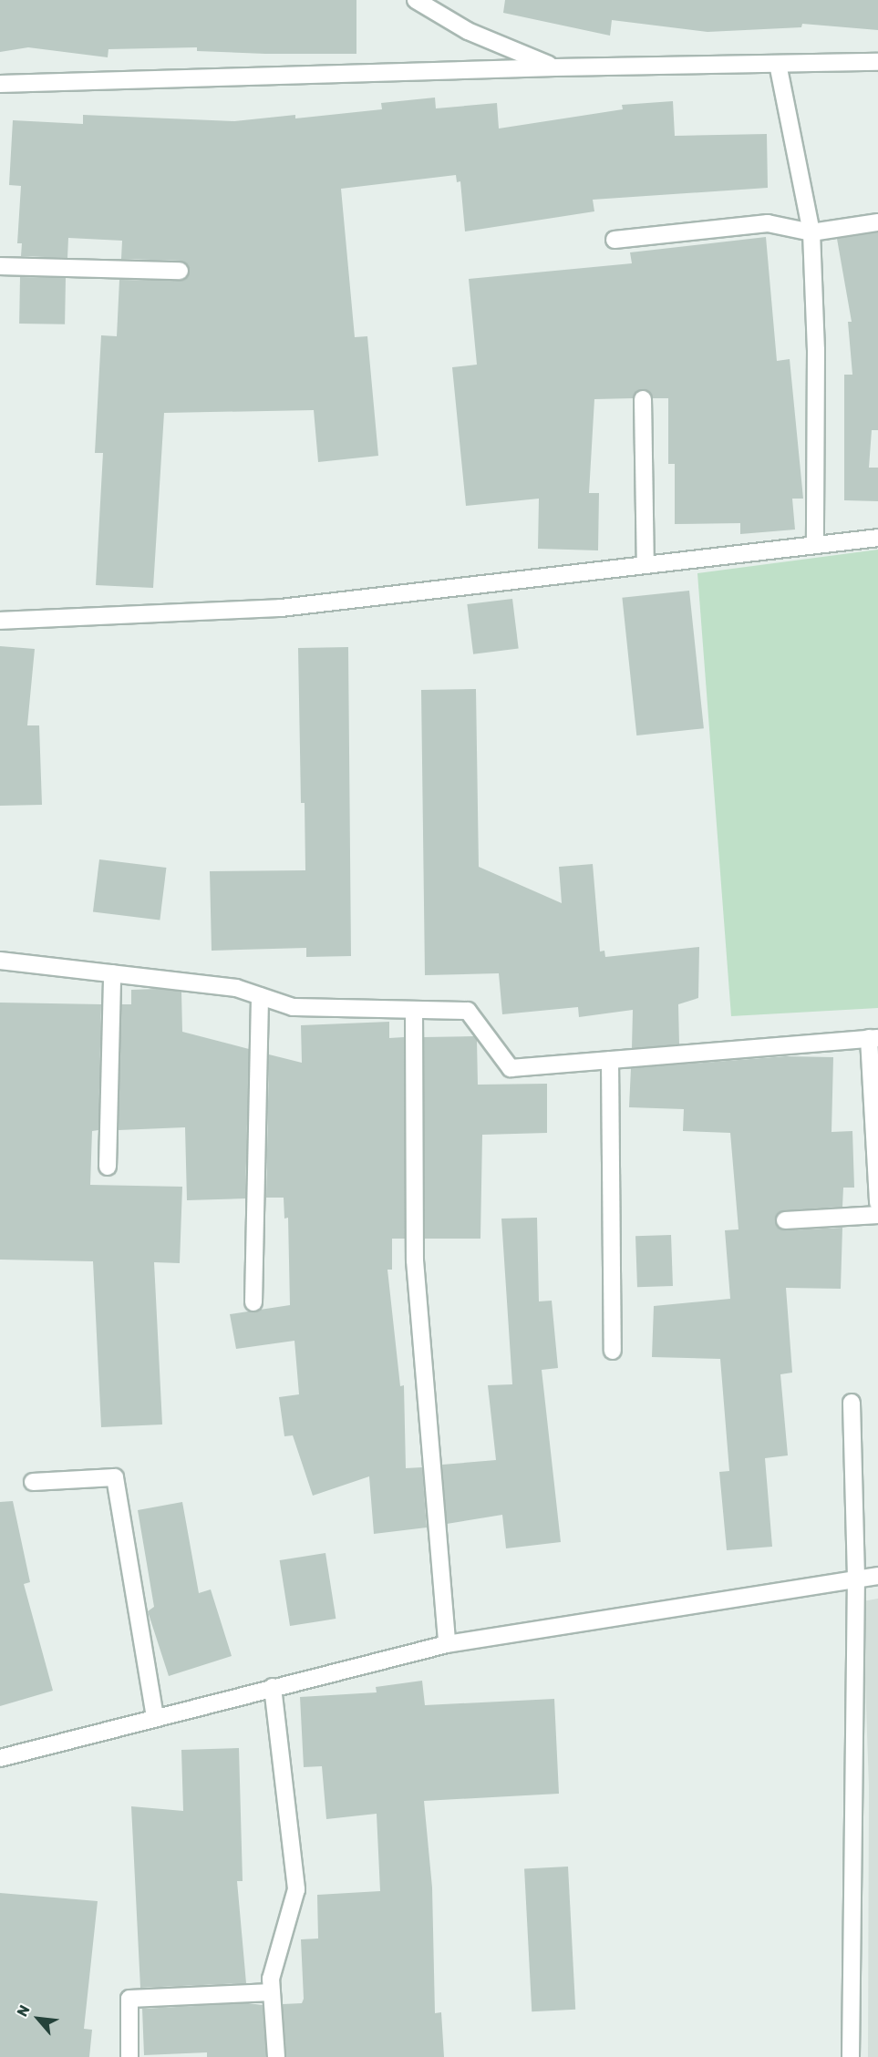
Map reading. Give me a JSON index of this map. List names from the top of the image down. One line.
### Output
{"north":"top left"}
